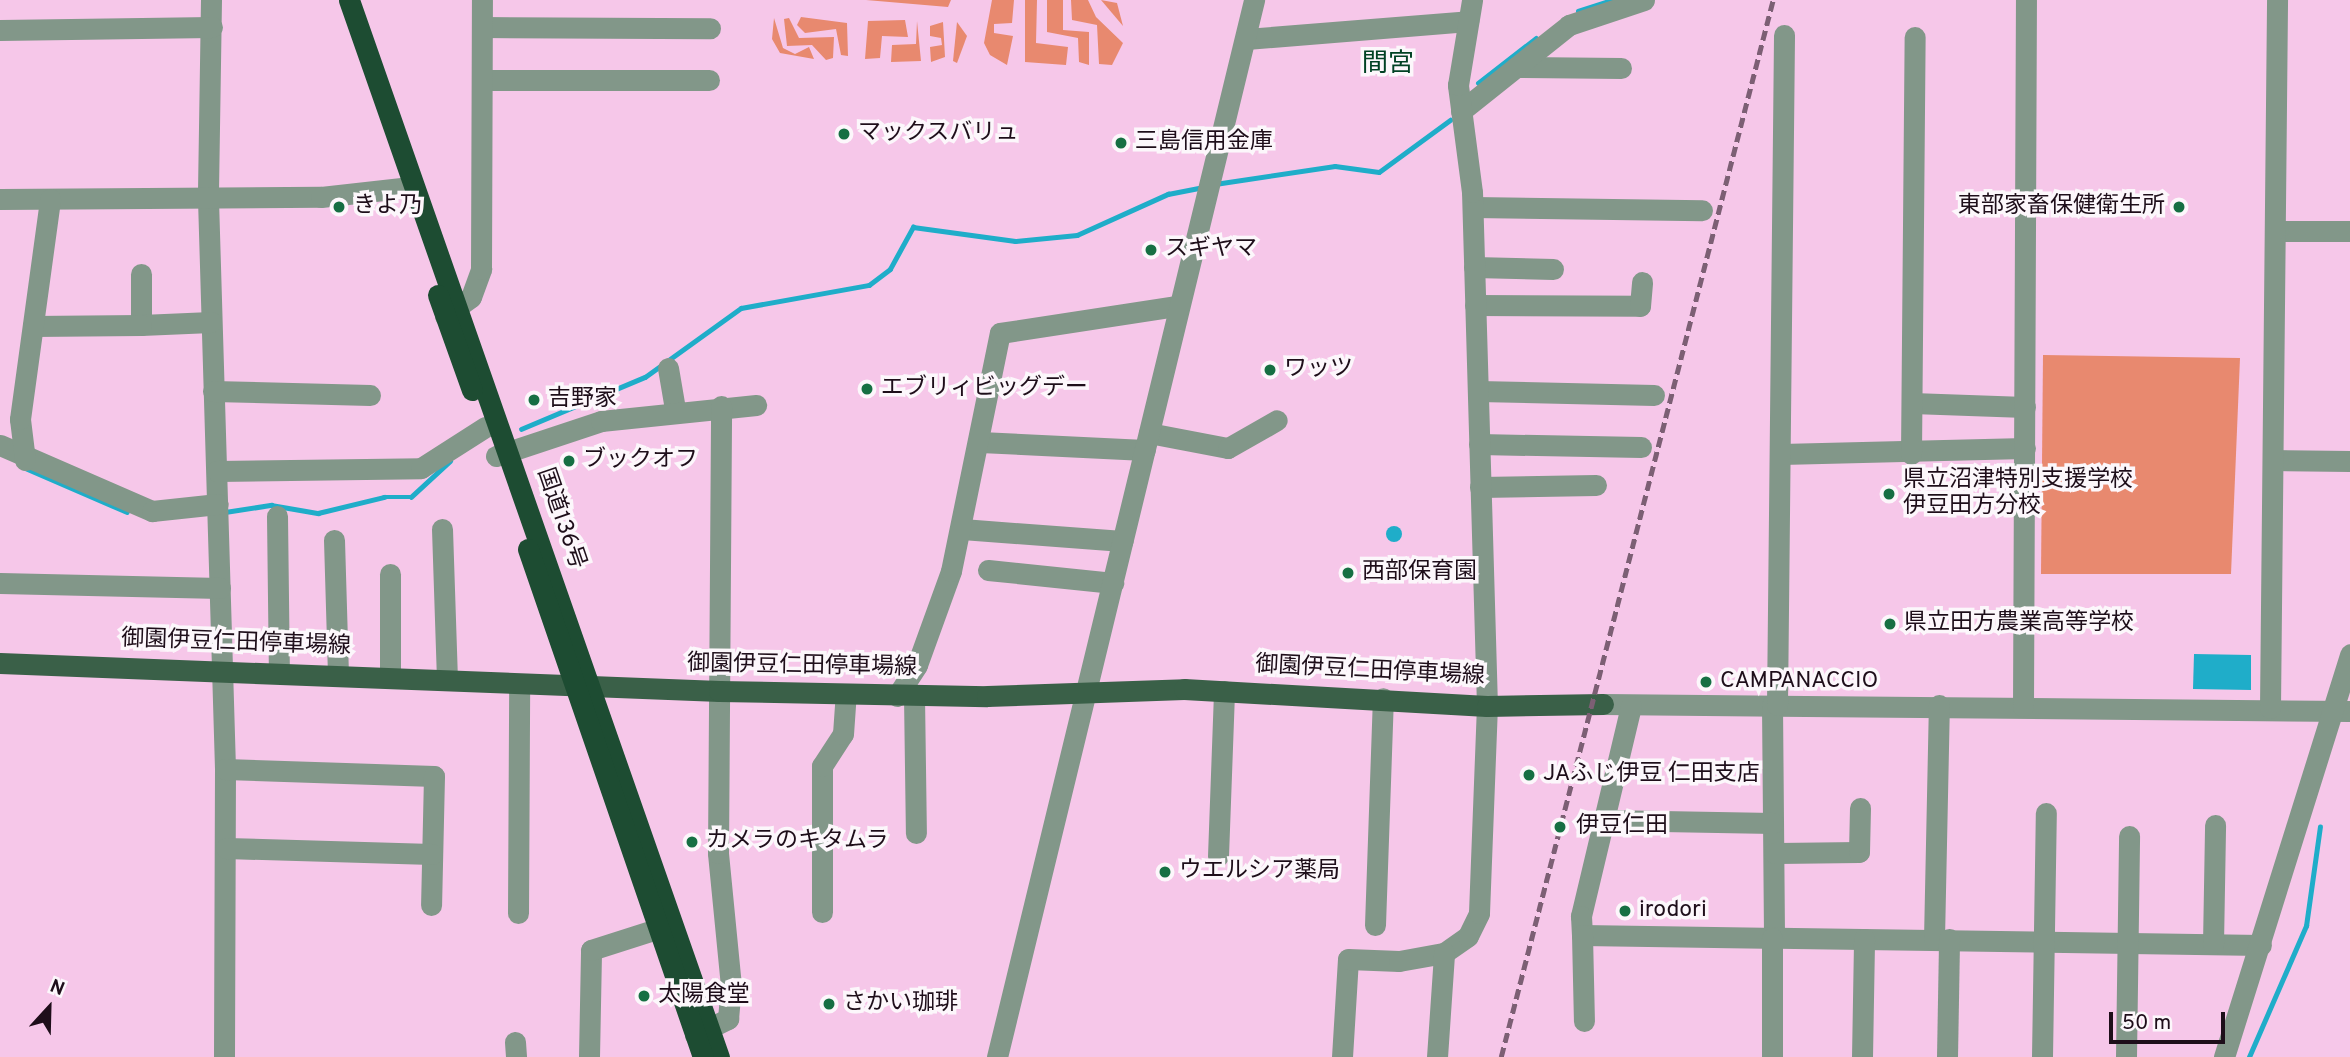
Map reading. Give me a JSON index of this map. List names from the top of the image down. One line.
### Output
{"streets":{"highway":["国道136号"],"main road":["御園伊豆仁田停車場線"]},"crossings":[["国道136号","御園伊豆仁田停車場線"]],"districts":["間宮"],"places":["マックスバリュ","三島信用金庫","きよ乃","東部家畜保健衛生所","スギヤマ","ワッツ","エブリィビッグデー","吉野家","ブックオフ","県立沼津特別支援学校 伊豆田方分校","西部保育園","県立田方農業高等学校","CAMPANACCIO","JAふじ伊豆 仁田支店","伊豆仁田","カメラのキタムラ","ウエルシア薬局","irodori","太陽食堂","さかい珈琲"],"scale_bar":"50 m","north":"top"}
